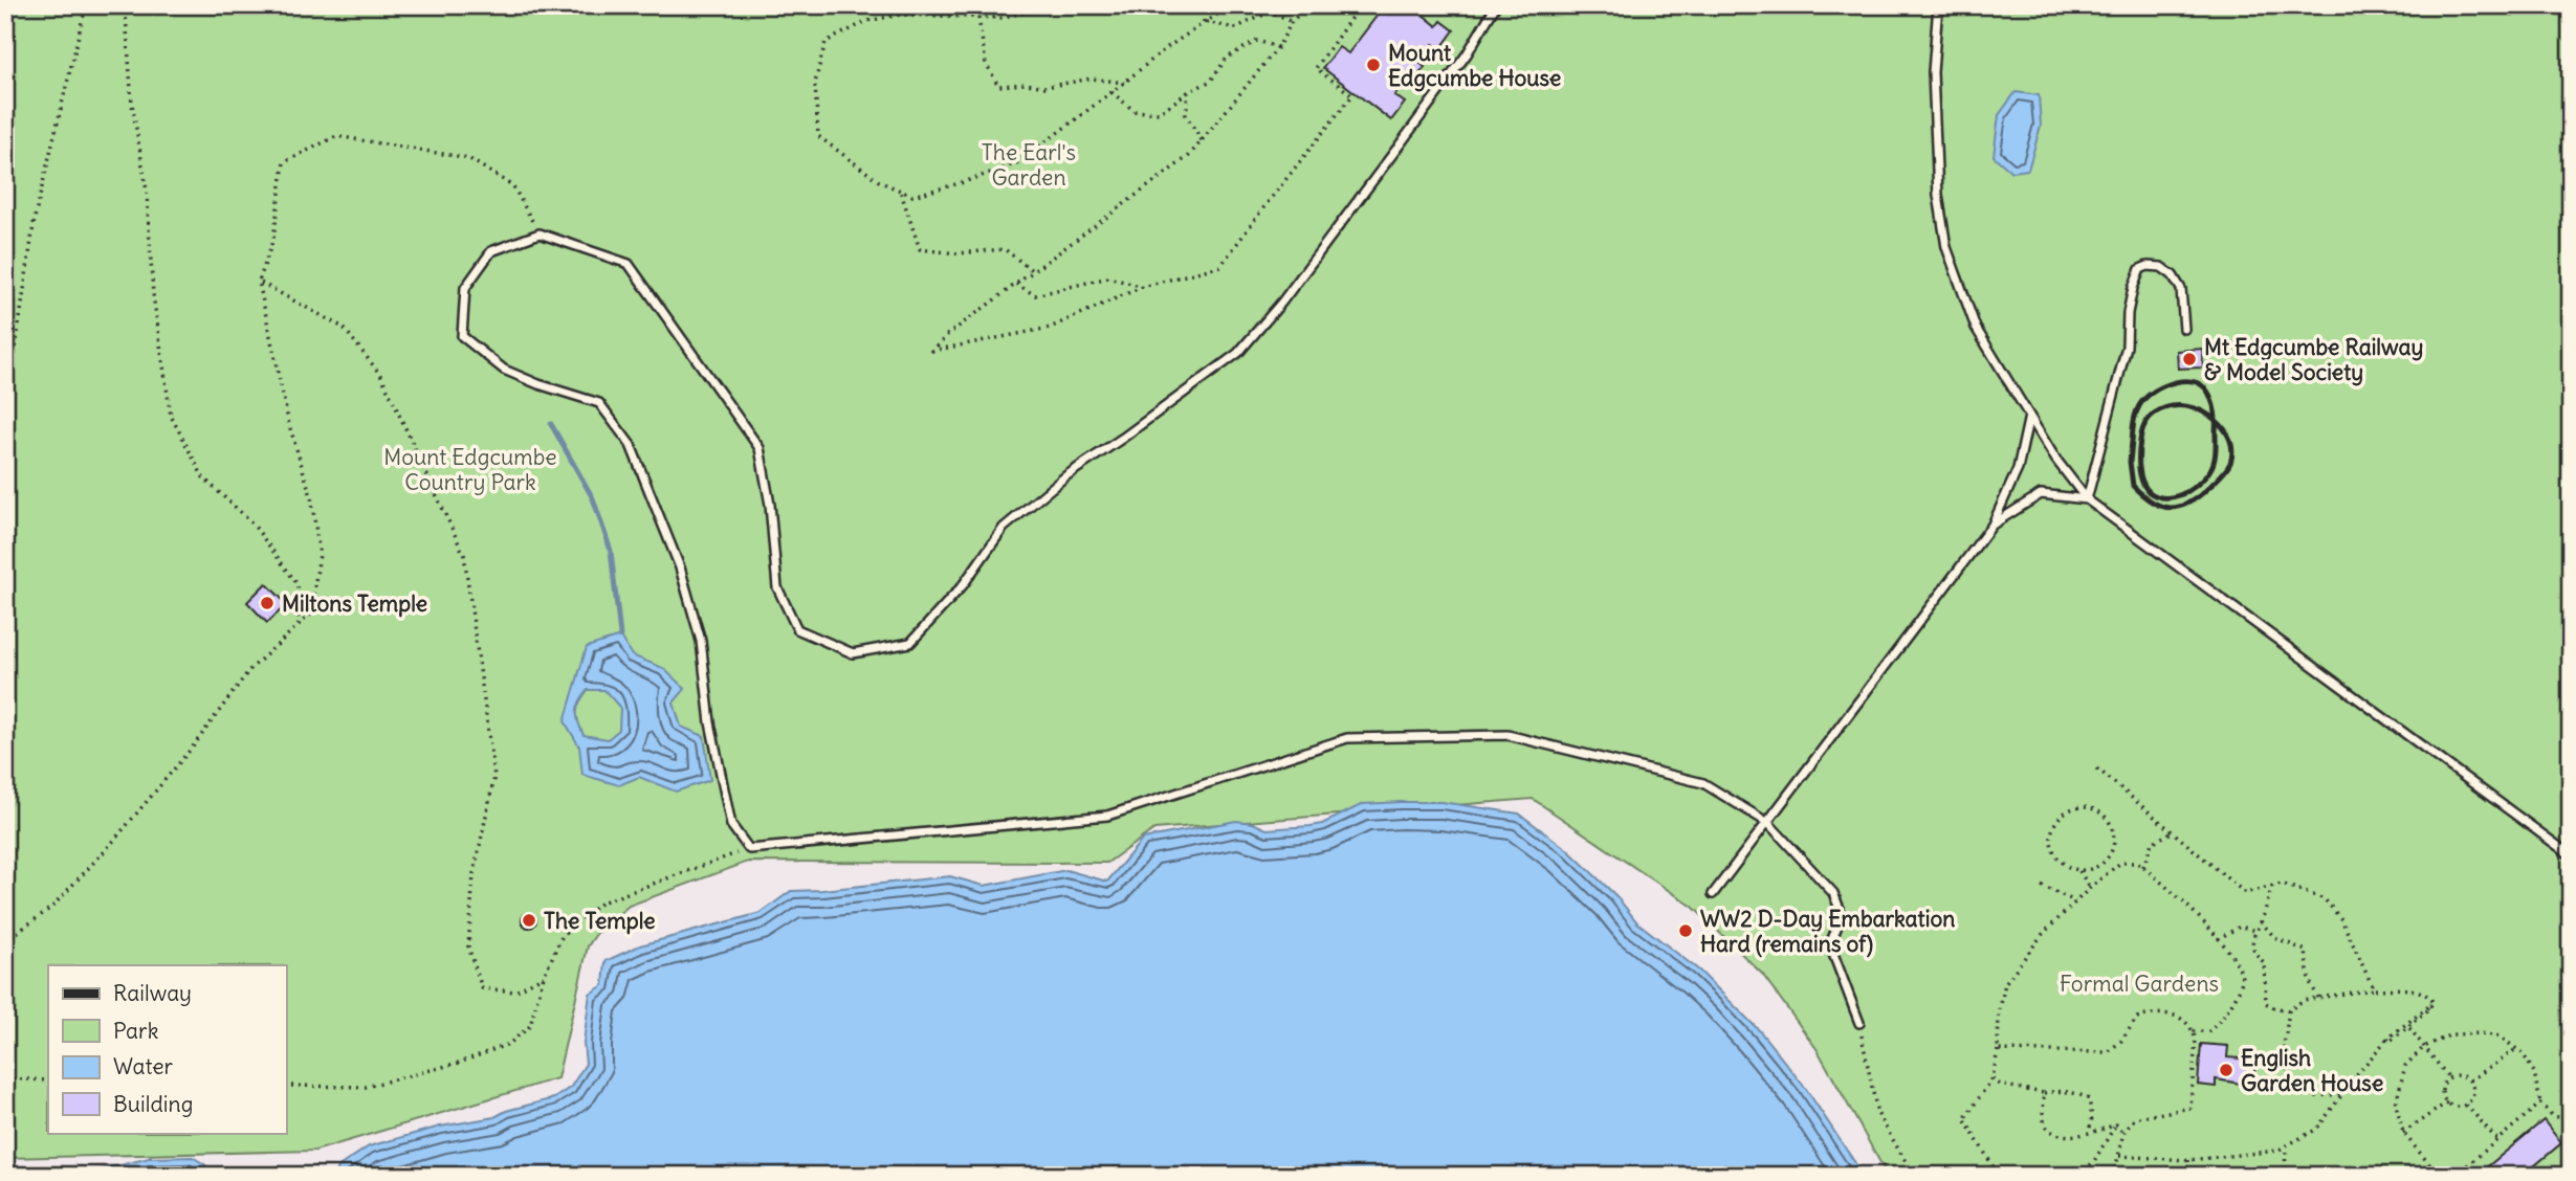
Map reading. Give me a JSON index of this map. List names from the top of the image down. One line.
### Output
{"parks":["The Earl's Garden","Mount Edgcumbe Country Park","Formal Gardens"],"places":["Mount Edgcumbe House","Mt Edgcumbe Railway & Model Society","Miltons Temple","The Temple","WW2 D-Day Embarkation Hard (remains of)","English Garden House"],"legend":["Railway","Park","Water","Building"]}
